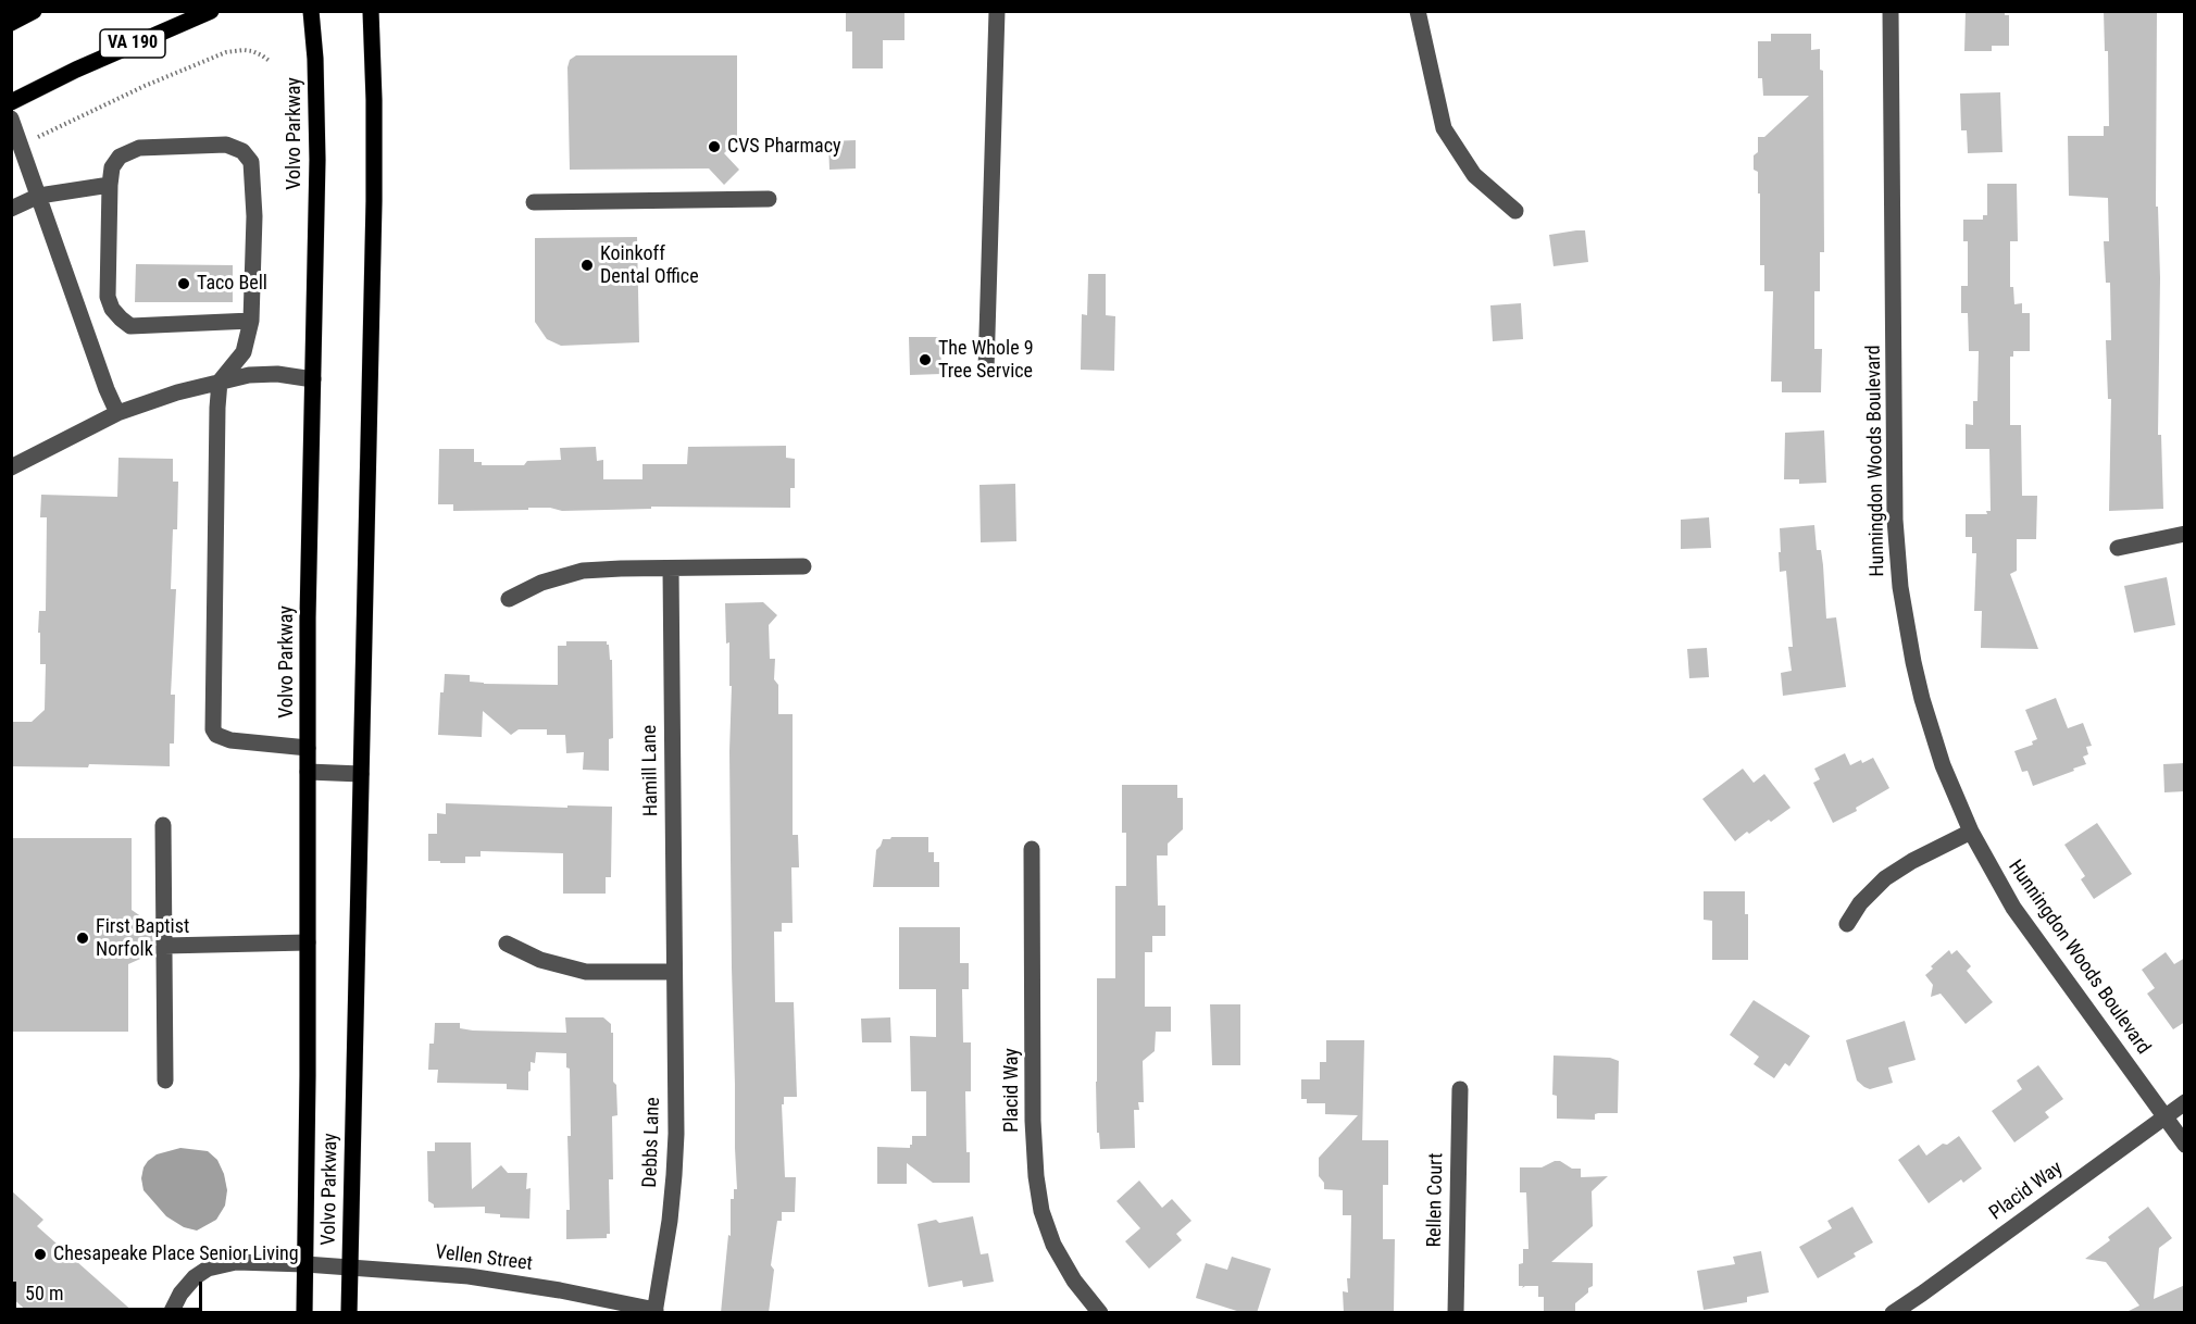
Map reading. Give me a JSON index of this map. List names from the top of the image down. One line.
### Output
{"streets":{"main road":["VA 190","Volvo Parkway"],"street":["Hunningdon Woods Boulevard","Hamill Lane","Placid Way","Debbs Lane","Rellen Court","Vellen Street"]},"crossings":[["Volvo Parkway","Vellen Street"],["Hunningdon Woods Boulevard","Placid Way"],["Hamill Lane","Debbs Lane"],["Debbs Lane","Vellen Street"]],"places":["CVS Pharmacy","Koinkoff Dental Office","Taco Bell","The Whole 9 Tree Service","First Baptist Norfolk","Chesapeake Place Senior Living"],"scale_bar":"50 m"}
